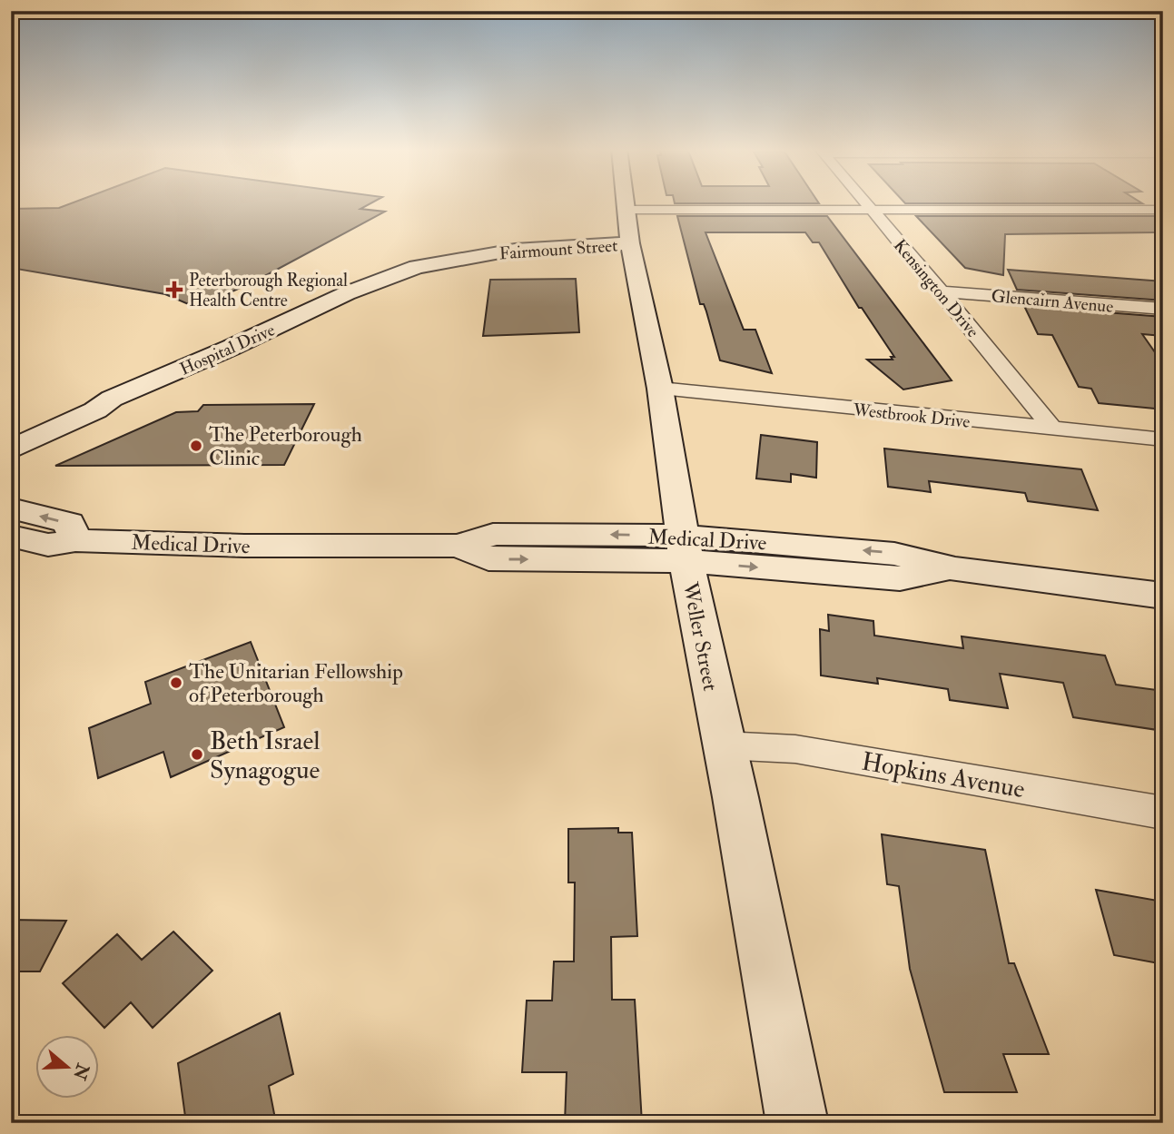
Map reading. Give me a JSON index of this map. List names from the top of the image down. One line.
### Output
{"streets":{"street":["Fairmount Street","Kensington Drive","Glencairn Avenue","Hospital Drive","Westbrook Drive","Medical Drive","Weller Street","Hopkins Avenue"]},"crossings":[["Fairmount Street","Hospital Drive"],["Fairmount Street","Weller Street"],["Kensington Drive","Glencairn Avenue"],["Kensington Drive","Westbrook Drive"],["Westbrook Drive","Weller Street"],["Medical Drive","Weller Street"],["Weller Street","Hopkins Avenue"]],"places":{"health":["Peterborough Regional Health Centre"],"other":["The Peterborough Clinic","The Unitarian Fellowship of Peterborough","Beth Israel Synagogue"]},"north":"right"}
